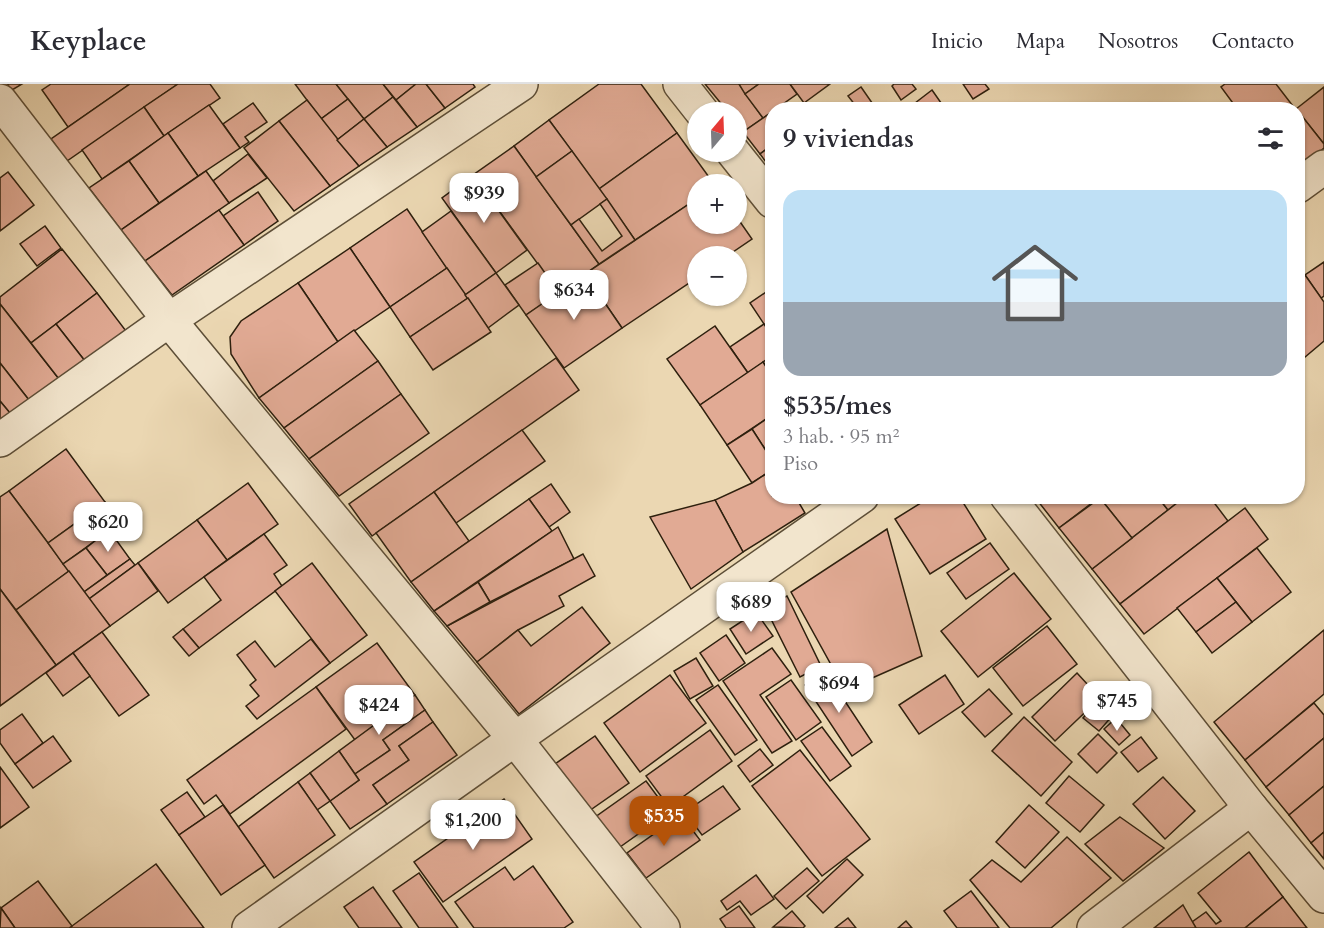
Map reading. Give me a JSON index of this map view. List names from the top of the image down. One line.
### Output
{"north":"top","page":{"header":"Keyplace","nav":["Inicio","Mapa","Nosotros","Contacto"],"map_buttons":["+","−"],"heading":"9 viviendas","price":["$939","$634","$620","$689","$694","$745","$424","$535","$1,200"],"list":[{"name":"$535/mes","note":"3 hab. · 95 m² · Piso"}]}}
